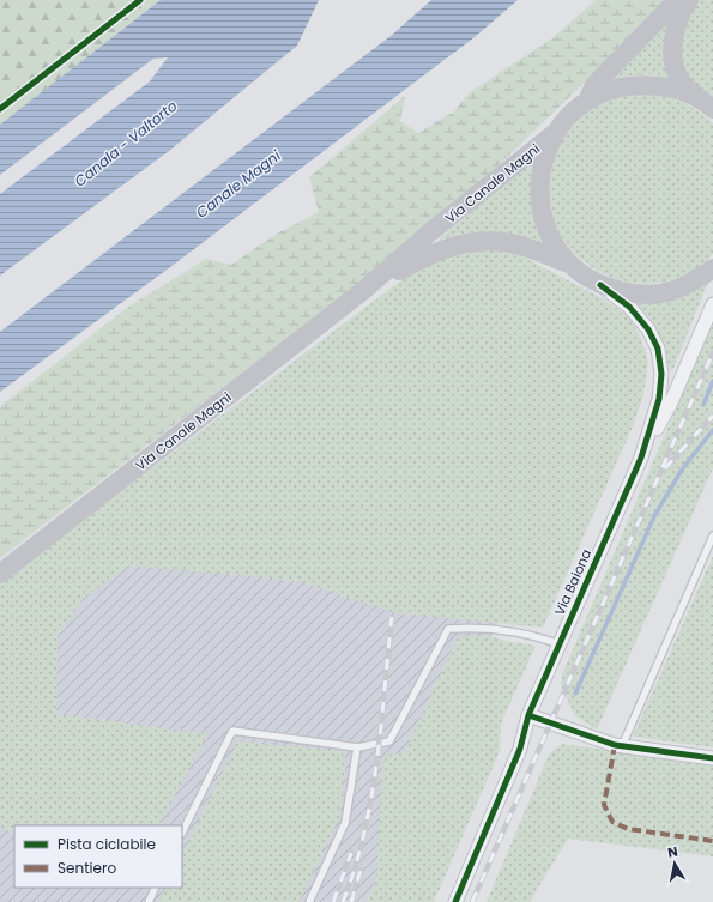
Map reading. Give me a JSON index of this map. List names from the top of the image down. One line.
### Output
{"streets":{"main road":["Via Canale Magni"],"street":["Via Baiona"]},"water":["Canala - Valtorto","Canale Magni"],"legend":["Pista ciclabile","Sentiero"],"north":"top"}
